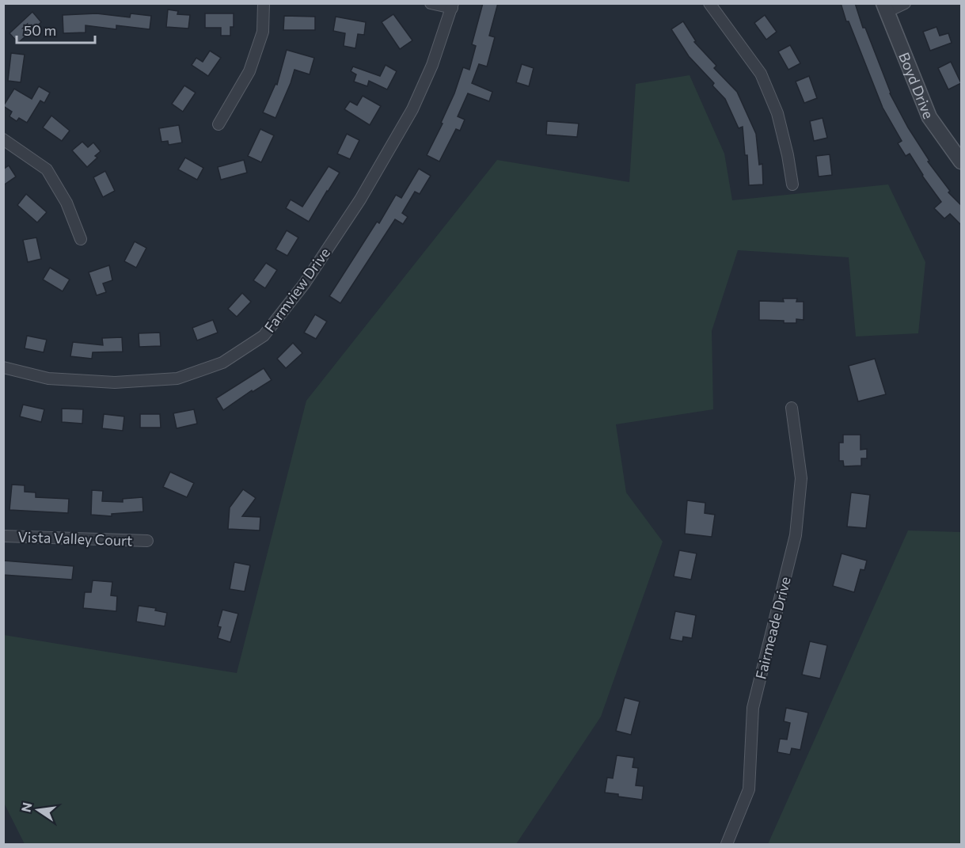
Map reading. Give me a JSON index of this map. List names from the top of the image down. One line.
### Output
{"streets":{"street":["Boyd Drive","Farmview Drive","Vista Valley Court","Fairmeade Drive"]},"scale_bar":"50 m","north":"left"}
